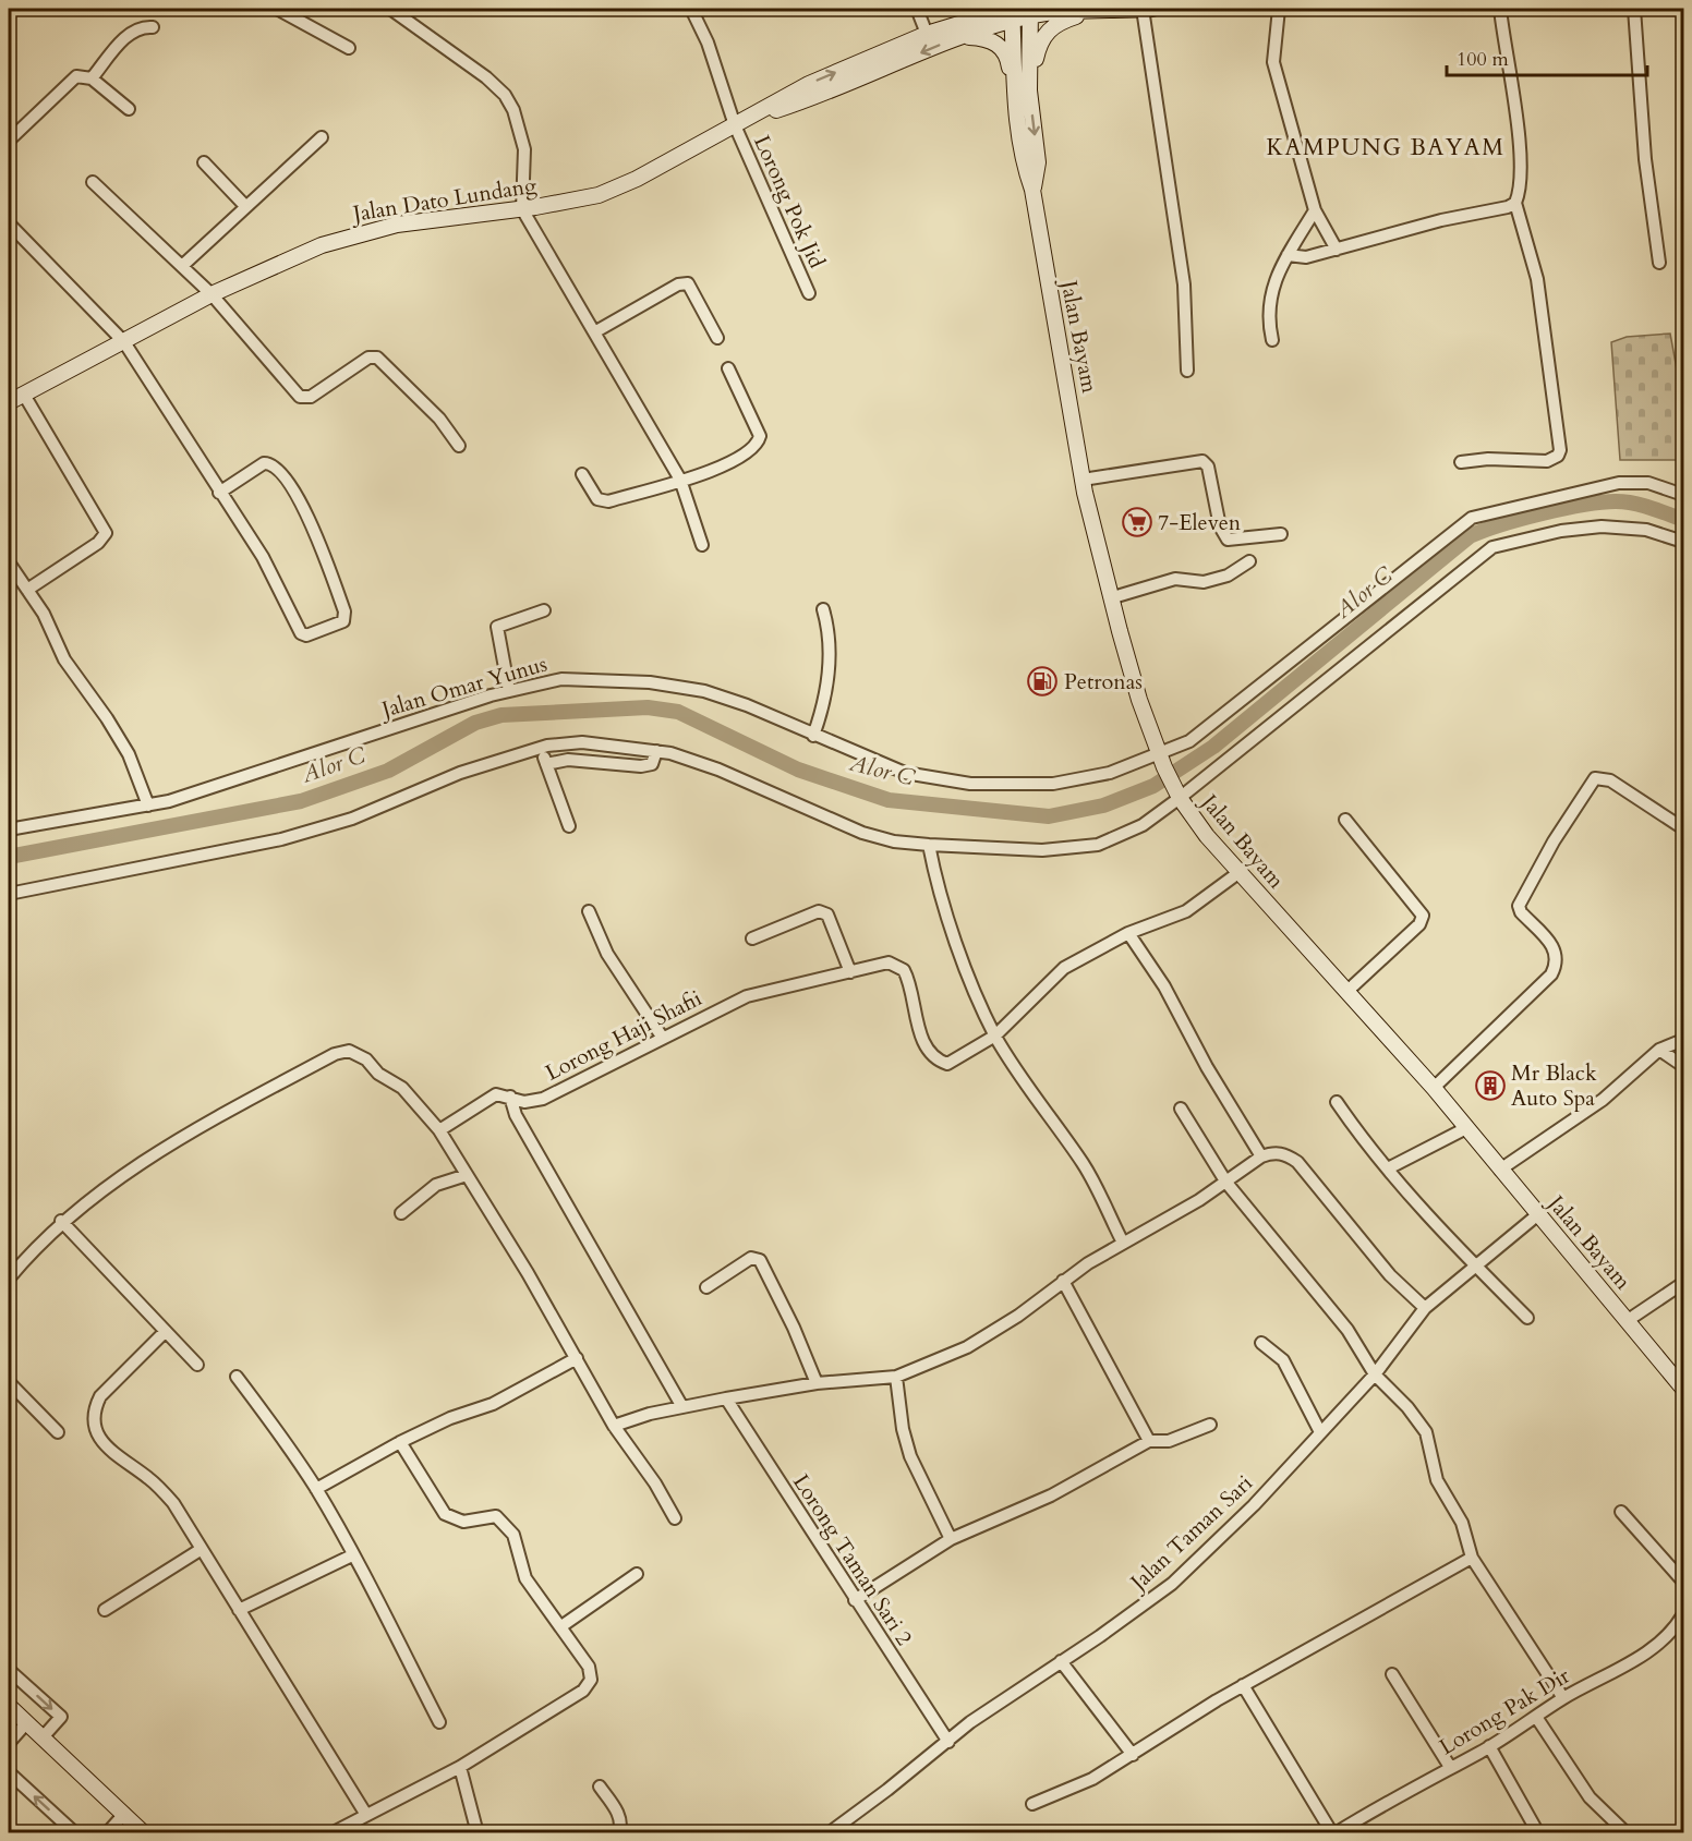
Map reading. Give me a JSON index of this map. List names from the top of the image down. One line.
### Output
{"streets":{"main road":["Jalan Dato Lundang","Jalan Bayam"],"street":["Lorong Pok Jid","Jalan Omar Yunus","Lorong Haji Shafii","Jalan Taman Sari","Lorong Taman Sari 2","Lorong Pak Dir"]},"crossings":[["Jalan Dato Lundang","Lorong Pok Jid"],["Jalan Dato Lundang","Jalan Bayam"],["Jalan Bayam","Jalan Omar Yunus"],["Jalan Bayam","Lorong Haji Shafii"],["Jalan Bayam","Jalan Taman Sari"],["Jalan Taman Sari","Lorong Taman Sari 2"]],"districts":["KAMPUNG BAYAM"],"water":["Alor C"],"places":{"supermarket":["7-Eleven"],"fuel station":["Petronas"],"building":["Mr Black Auto Spa"]},"scale_bar":"100 m"}
